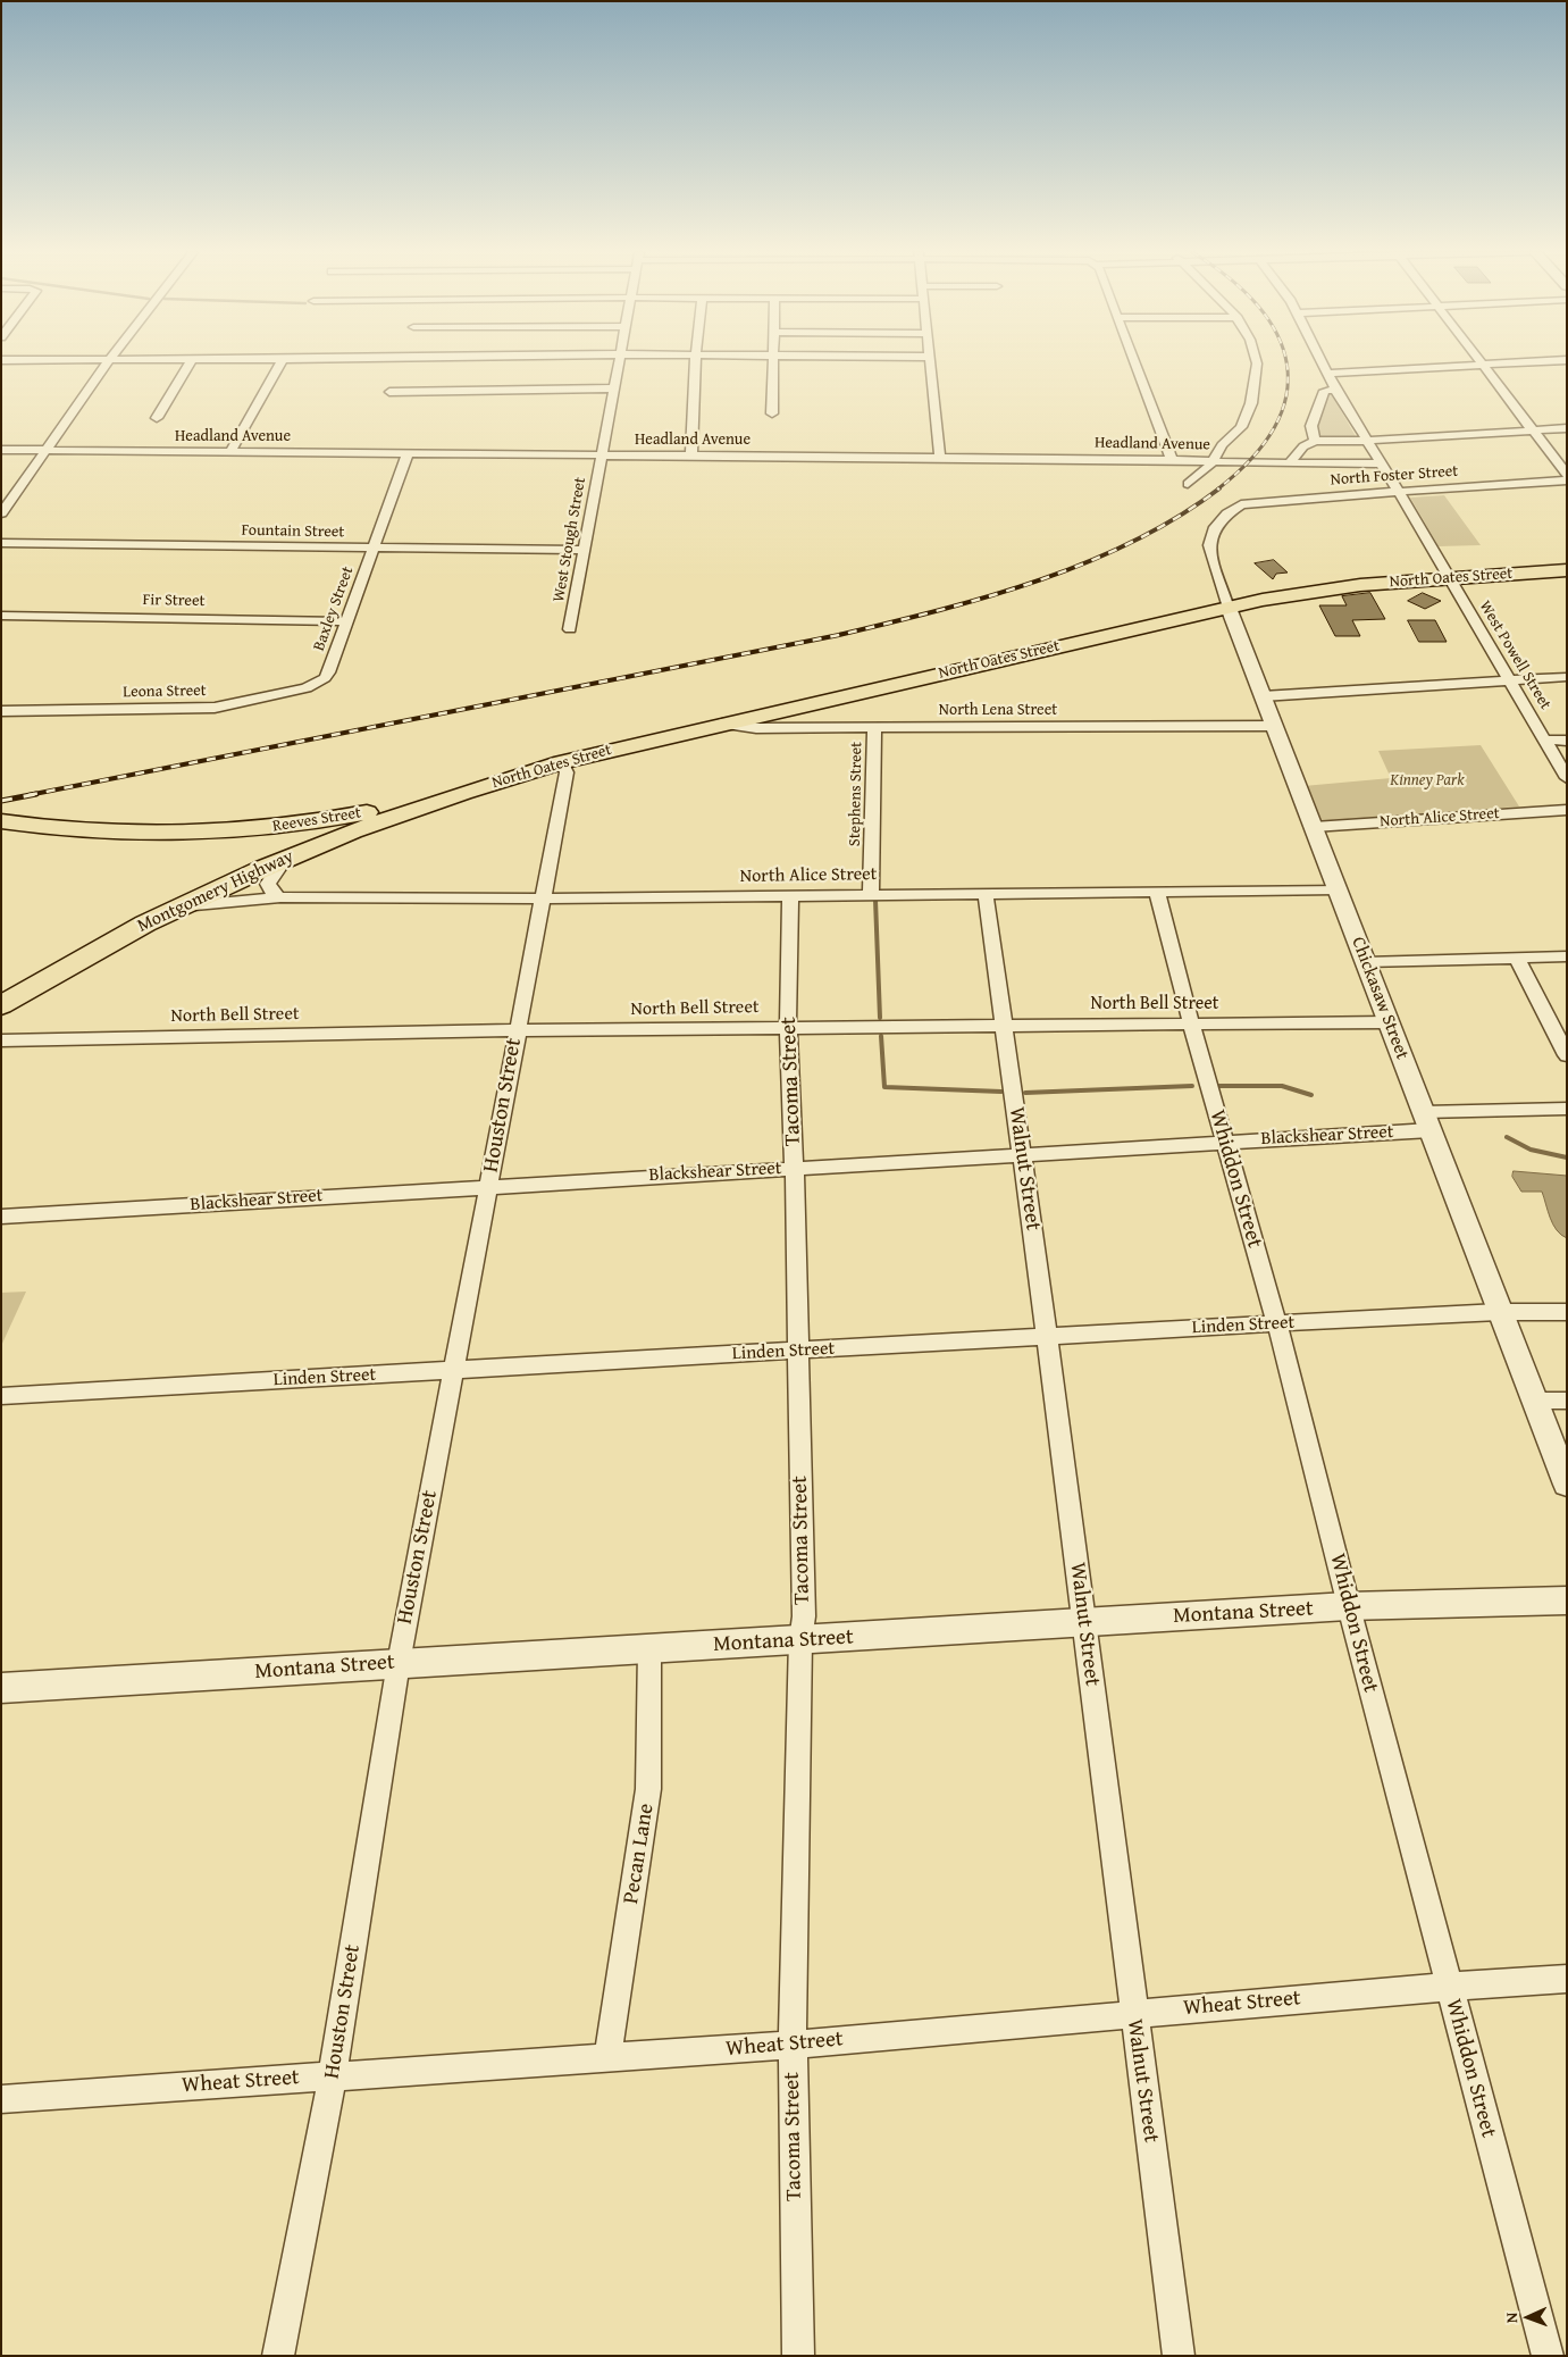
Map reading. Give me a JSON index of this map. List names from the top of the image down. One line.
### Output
{"streets":{"main road":["North Oates Street","Reeves Street","Montgomery Highway"],"street":["Headland Avenue","North Foster Street","Fountain Street","West Stough Street","Fir Street","Baxley Street","West Powell Street","Leona Street","North Lena Street","Stephens Street","North Alice Street","Chickasaw Street","North Bell Street","Tacoma Street","Houston Street","Blackshear Street","Walnut Street","Whiddon Street","Linden Street","Montana Street","Pecan Lane","Wheat Street"]},"crossings":[["Headland Avenue","West Stough Street"],["Headland Avenue","Baxley Street"],["North Foster Street","West Powell Street"],["North Foster Street","Chickasaw Street"],["Fountain Street","West Stough Street"],["Fountain Street","Baxley Street"],["North Oates Street","West Powell Street"],["North Oates Street","North Lena Street"],["North Oates Street","Reeves Street"],["North Oates Street","Montgomery Highway"],["North Oates Street","Chickasaw Street"],["North Oates Street","Houston Street"],["Fir Street","Baxley Street"],["Baxley Street","Leona Street"],["North Lena Street","Stephens Street"],["North Lena Street","Chickasaw Street"],["Stephens Street","North Alice Street"],["North Alice Street","Montgomery Highway"],["North Alice Street","Chickasaw Street"],["North Alice Street","Tacoma Street"],["North Alice Street","Houston Street"],["North Alice Street","Walnut Street"],["North Alice Street","Whiddon Street"],["Reeves Street","Montgomery Highway"],["Chickasaw Street","North Bell Street"],["Chickasaw Street","Blackshear Street"],["Chickasaw Street","Linden Street"],["North Bell Street","Tacoma Street"],["North Bell Street","Houston Street"],["North Bell Street","Walnut Street"],["North Bell Street","Whiddon Street"],["Tacoma Street","Blackshear Street"],["Tacoma Street","Linden Street"],["Tacoma Street","Montana Street"],["Tacoma Street","Wheat Street"],["Houston Street","Blackshear Street"],["Houston Street","Linden Street"],["Houston Street","Montana Street"],["Houston Street","Wheat Street"],["Blackshear Street","Walnut Street"],["Blackshear Street","Whiddon Street"],["Walnut Street","Linden Street"],["Walnut Street","Montana Street"],["Walnut Street","Wheat Street"],["Whiddon Street","Linden Street"],["Whiddon Street","Montana Street"],["Whiddon Street","Wheat Street"],["Montana Street","Pecan Lane"],["Pecan Lane","Wheat Street"]],"parks":["Kinney Park"],"north":"left"}
